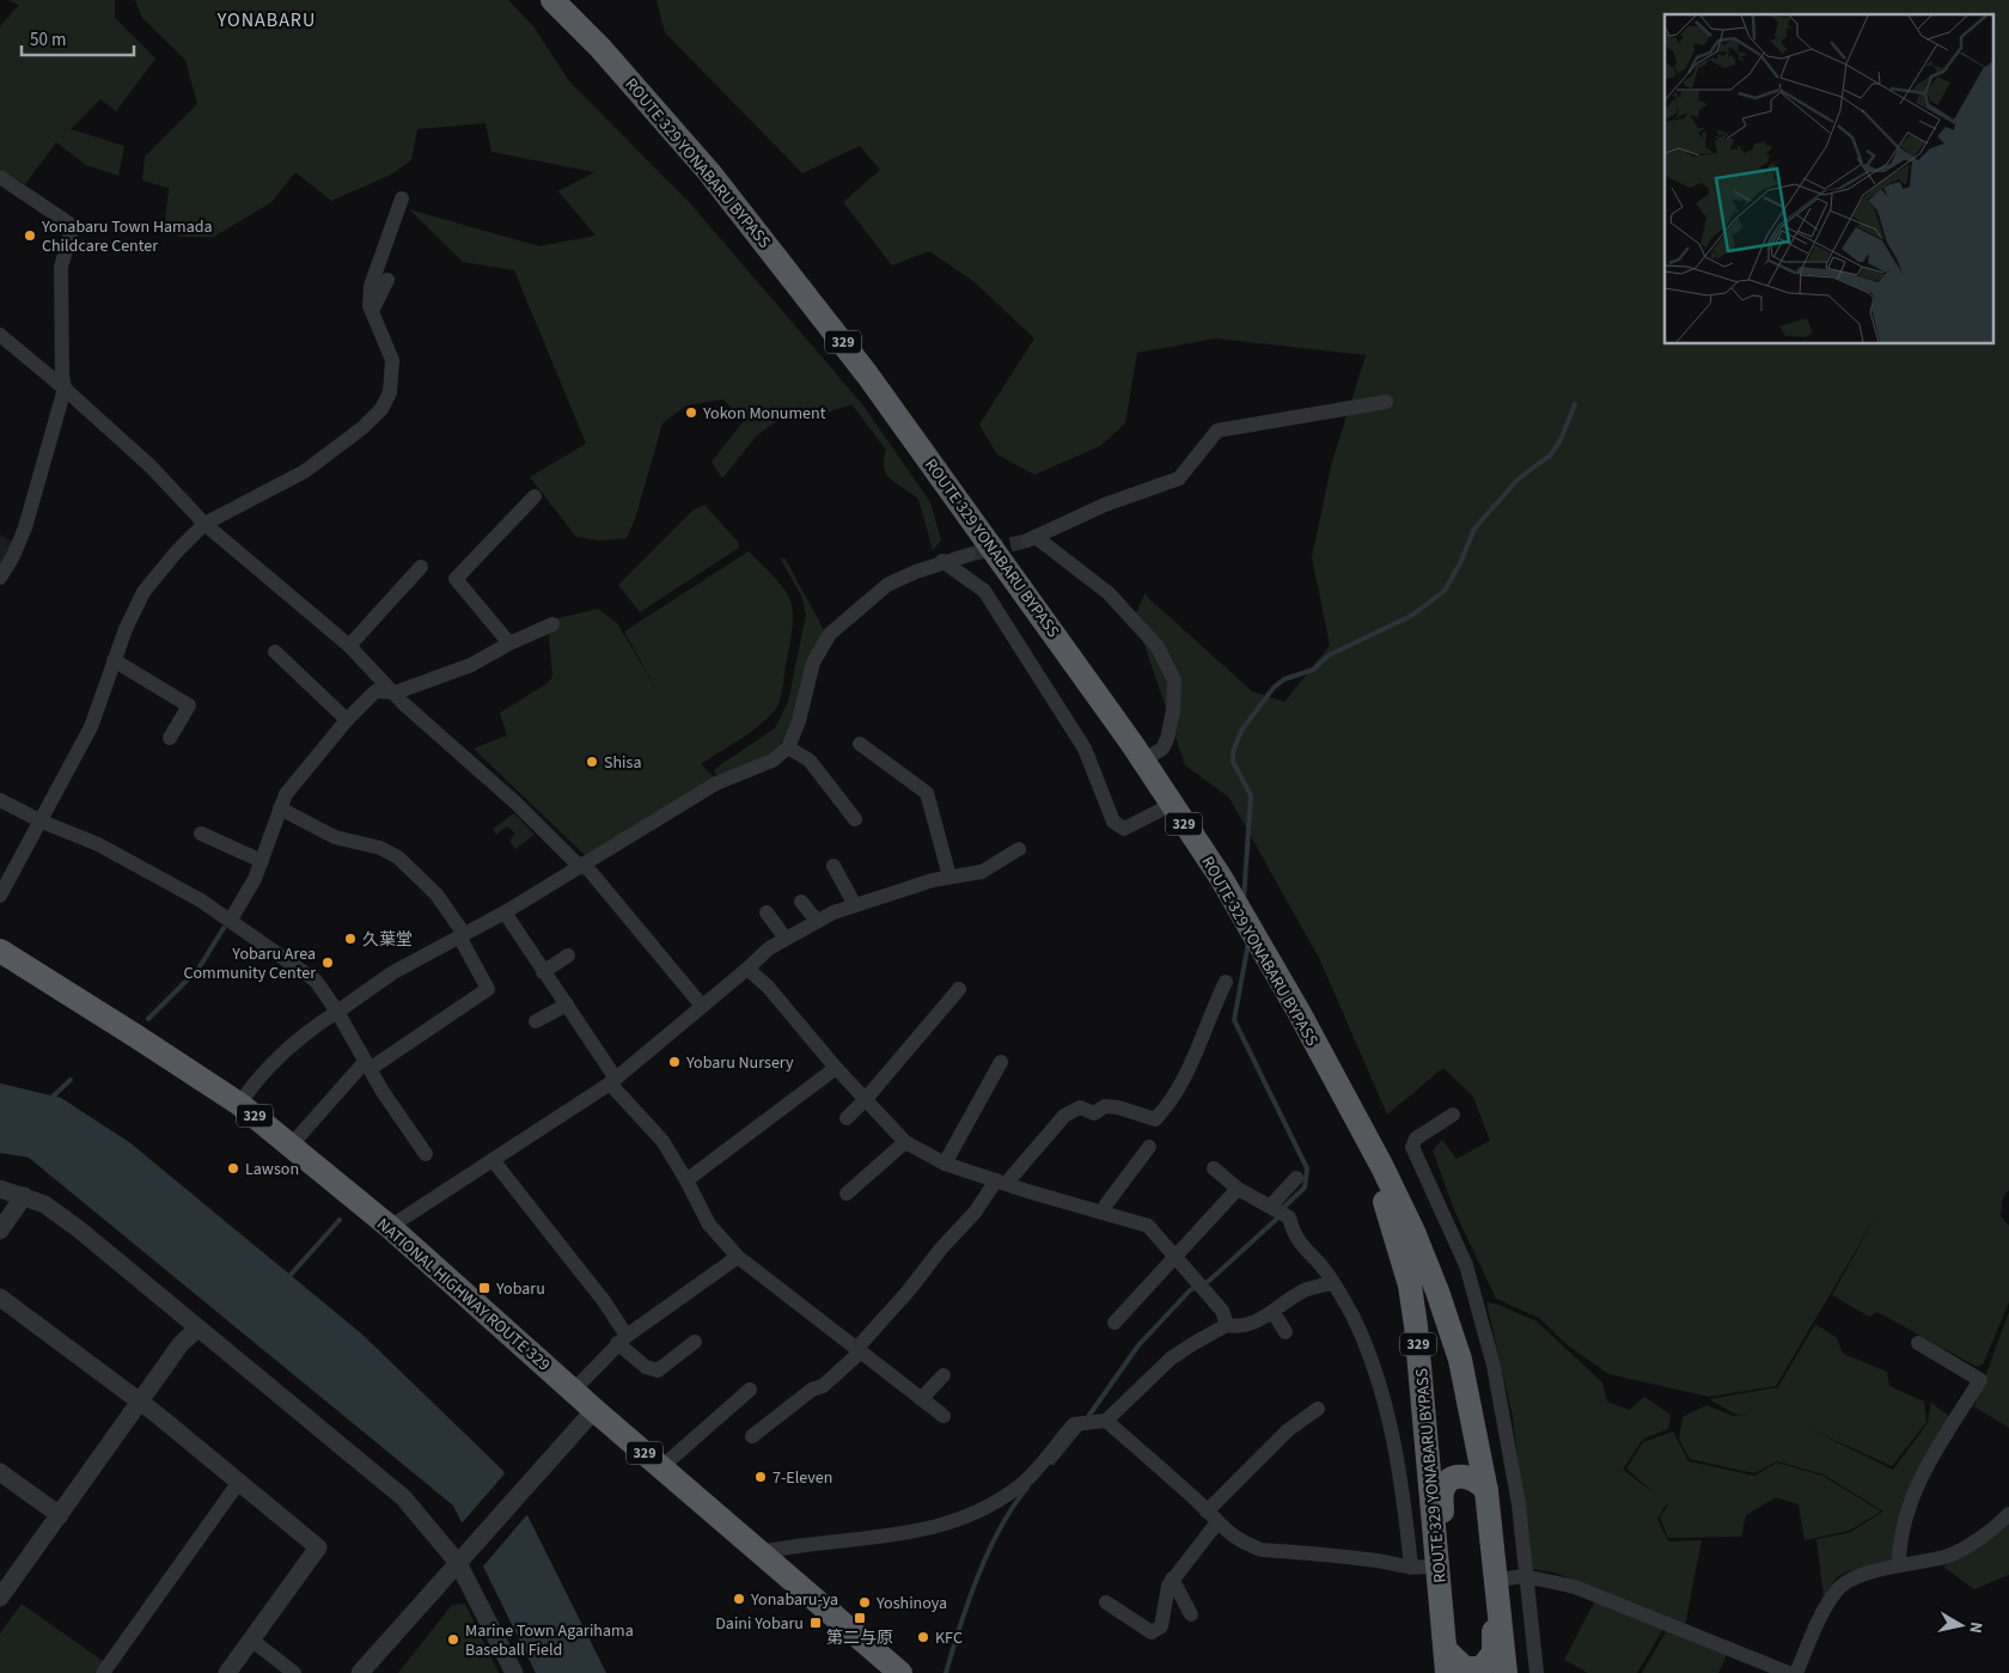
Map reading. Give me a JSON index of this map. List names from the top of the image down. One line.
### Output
{"streets":{"highway":["ROUTE 329 YONABARU BYPASS","329","NATIONAL HIGHWAY ROUTE 329"]},"districts":["YONABARU"],"places":{"other":["Yonabaru Town Hamada Childcare Center","Yokon Monument","Shisa","久葉堂","Yobaru Area Community Center","Yobaru Nursery","Lawson","7-Eleven","Yonabaru-ya","Yoshinoya","KFC","Marine Town Agarihama Baseball Field"],"transit":["Yobaru","第二与原","Daini Yobaru"]},"scale_bar":"50 m","north":"right"}
